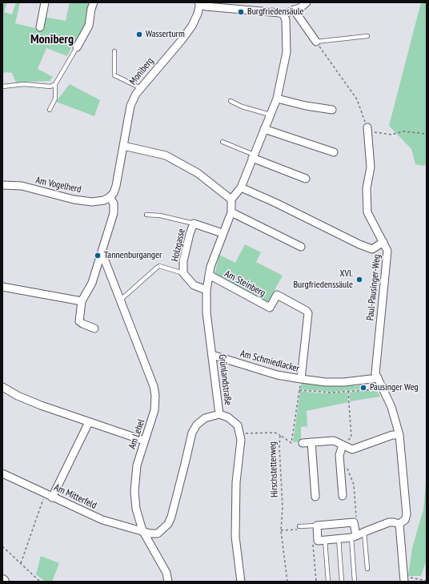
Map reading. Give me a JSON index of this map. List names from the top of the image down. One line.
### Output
{"streets":{"street":["Moniberg","Am Vogelherd","Holzgasse","Am Steinberg","Paul-Pausinger-Weg","Am Schmiedlacker","Grünlandstraße","Am Lehel","Am Mitterfeld"],"path":["Hirschstetterweg"]},"crossings":[["Moniberg","Am Vogelherd"],["Holzgasse","Grünlandstraße"],["Am Steinberg","Am Schmiedlacker"],["Am Steinberg","Grünlandstraße"],["Am Steinberg","Hirschstetterweg"],["Paul-Pausinger-Weg","Am Schmiedlacker"],["Am Schmiedlacker","Grünlandstraße"],["Am Schmiedlacker","Hirschstetterweg"],["Am Lehel","Am Mitterfeld"]],"districts":["Moniberg"],"places":["Burgfriedensäule","Wasserturm","Tannenburganger","XVI. Burgfriedenssäule","Pausinger Weg"]}
